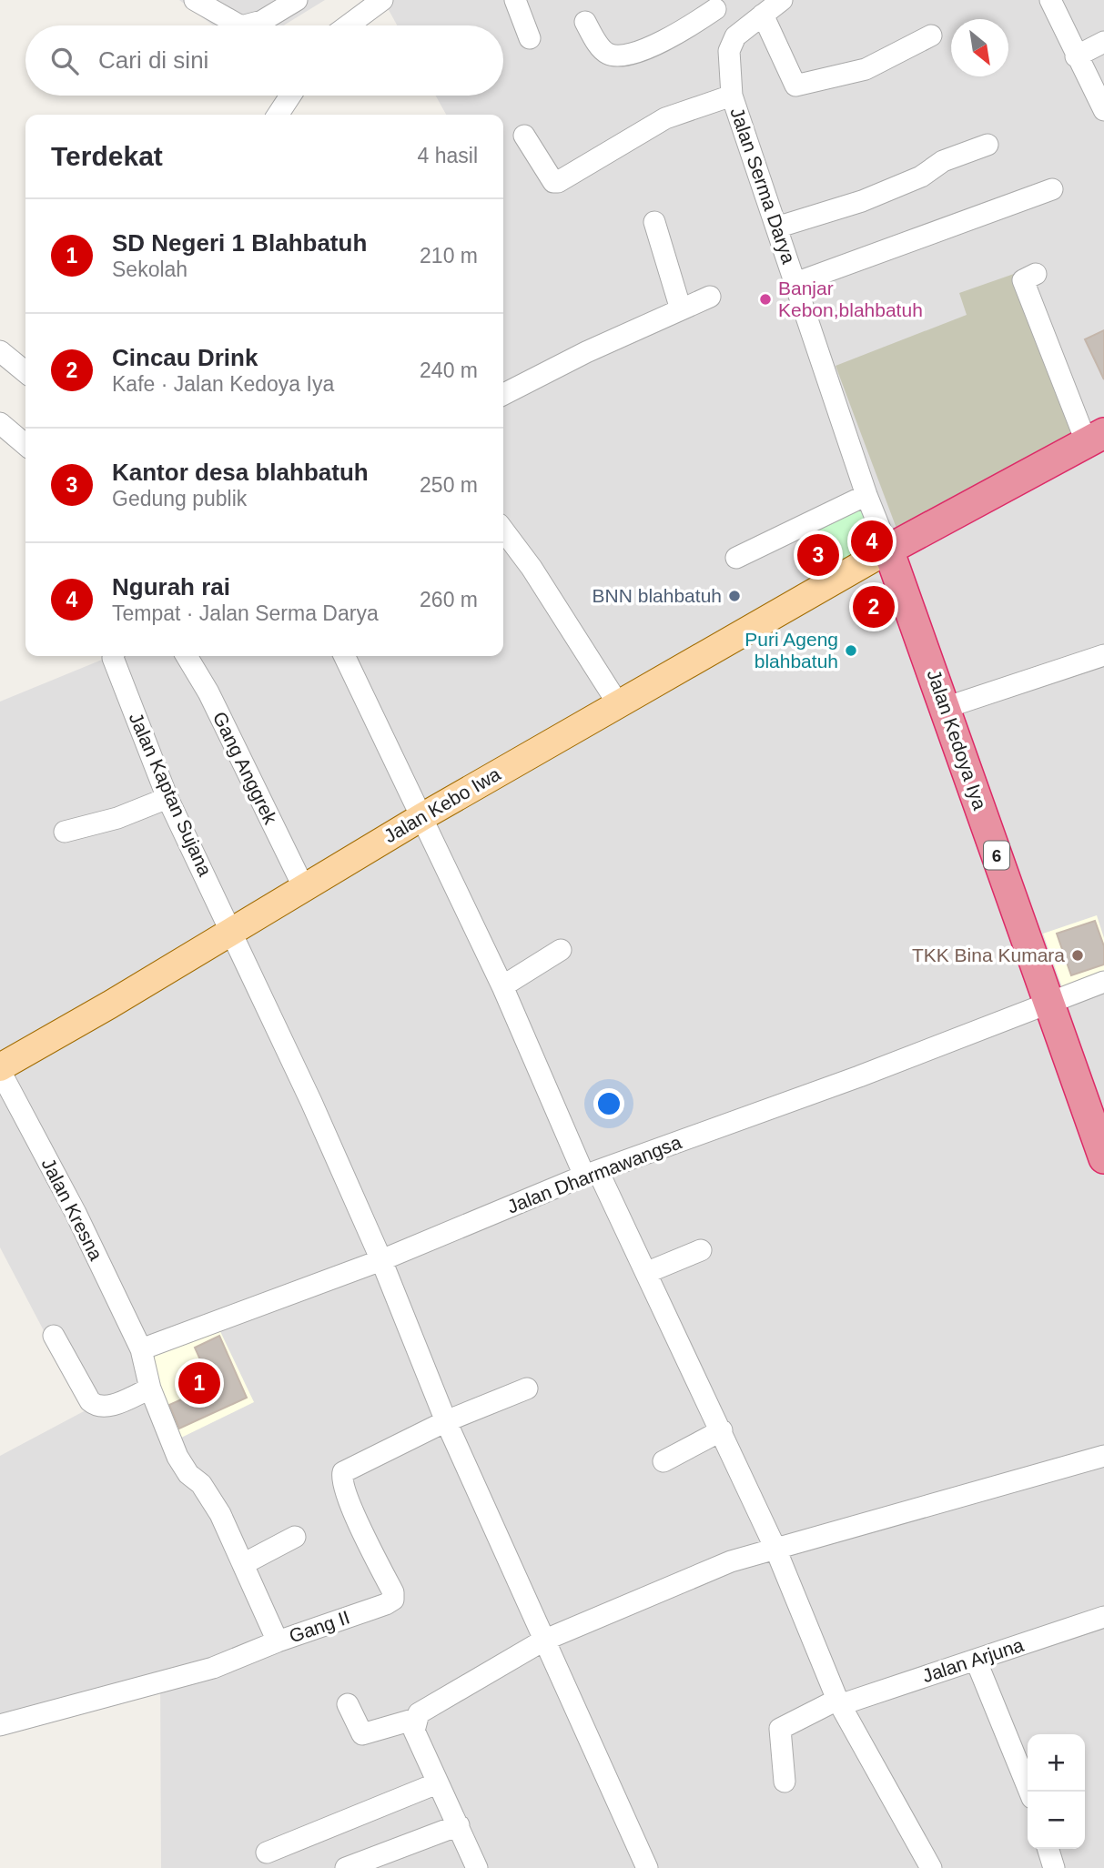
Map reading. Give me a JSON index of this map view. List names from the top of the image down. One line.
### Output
{"streets":{"highway":["Jalan Kedoya Iya","6"],"main road":["Jalan Kebo Iwa"],"street":["Jalan Serma Darya","Gang Anggrek","Jalan Kaptan Sujana","Jalan Dharmawangsa","Jalan Kresna","Gang II","Jalan Arjuna"]},"crossings":[["Jalan Serma Darya","Jalan Kedoya Iya"],["Jalan Serma Darya","Jalan Kebo Iwa"],["Jalan Kedoya Iya","Jalan Kebo Iwa"],["Jalan Kedoya Iya","6"],["Jalan Kedoya Iya","Jalan Dharmawangsa"],["Gang Anggrek","Jalan Kebo Iwa"],["Jalan Kaptan Sujana","Jalan Kebo Iwa"],["Jalan Kaptan Sujana","Jalan Dharmawangsa"],["Jalan Kaptan Sujana","Gang II"],["Jalan Kebo Iwa","Jalan Kresna"],["6","Jalan Dharmawangsa"],["Jalan Dharmawangsa","Jalan Kresna"],["Jalan Kresna","Gang II"]],"places":["Banjar Kebon,blahbatuh","BNN blahbatuh","Puri Ageng blahbatuh","TKK Bina Kumara"],"north":"bottom right","page":{"search":"Cari di sini","heading":["Terdekat","4 hasil"],"list":[{"mark":"1","name":"SD Negeri 1 Blahbatuh","note":"Sekolah","value":"210 m"},{"mark":"2","name":"Cincau Drink","note":"Kafe · Jalan Kedoya Iya","value":"240 m"},{"mark":"3","name":"Kantor desa blahbatuh","note":"Gedung publik","value":"250 m"},{"mark":"4","name":"Ngurah rai","note":"Tempat · Jalan Serma Darya","value":"260 m"}],"pins":["4","3","2","1"],"map_buttons":["+","−"]}}
